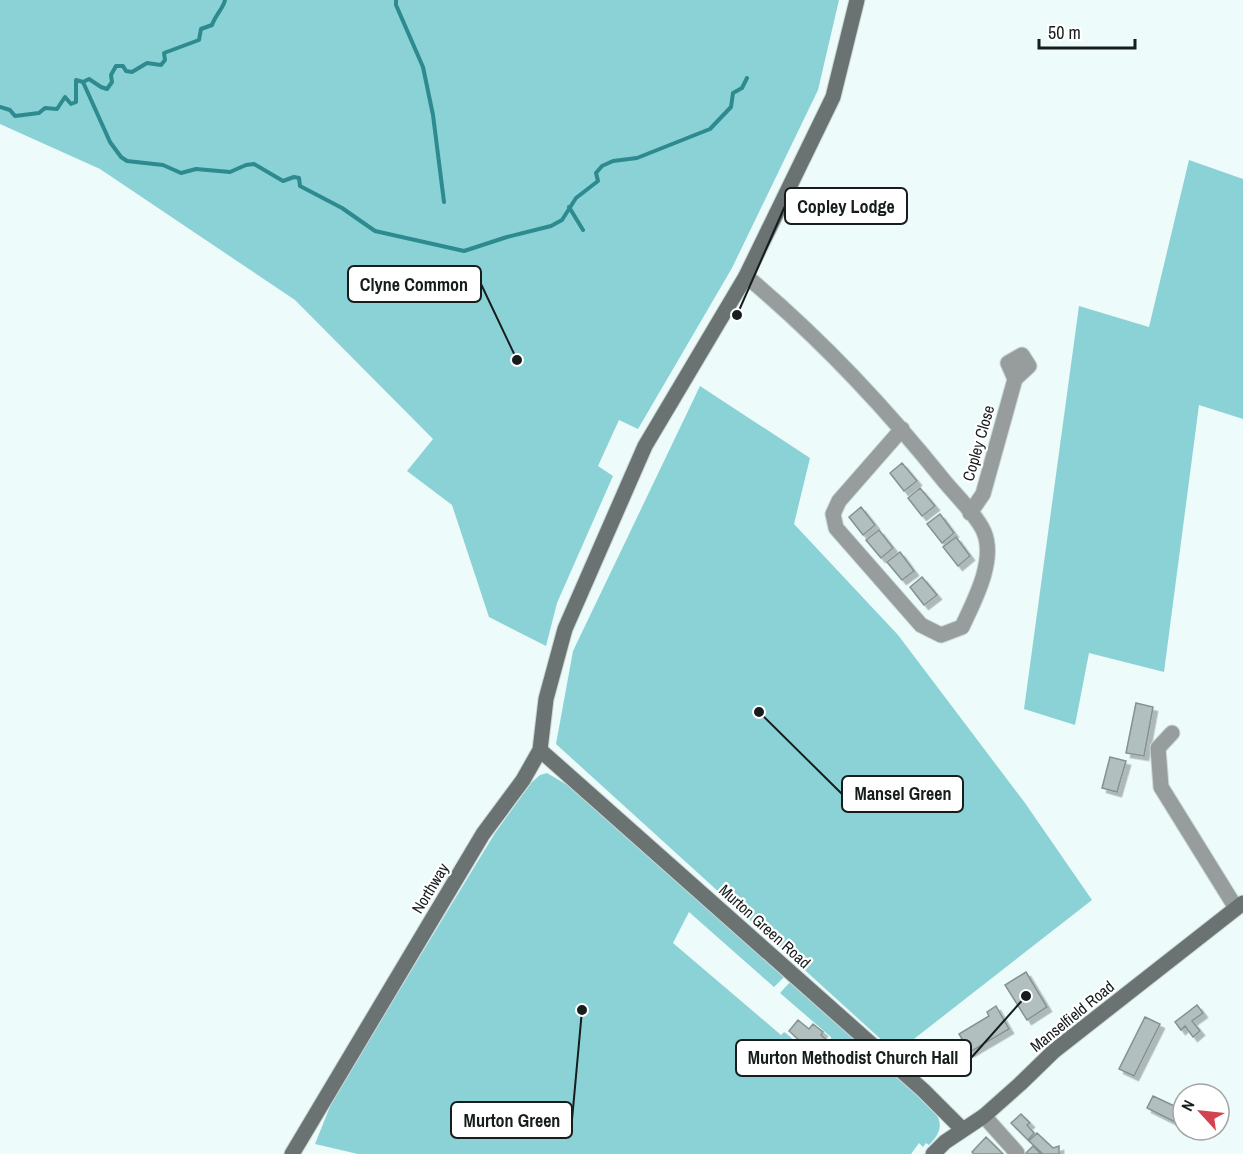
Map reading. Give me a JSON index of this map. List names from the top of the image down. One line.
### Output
{"streets":{"main road":["Northway","Murton Green Road","Manselfield Road"],"street":["Copley Close"]},"crossings":[["Northway","Murton Green Road"],["Murton Green Road","Manselfield Road"]],"places":["Copley Lodge","Clyne Common","Mansel Green","Murton Methodist Church Hall","Murton Green"],"scale_bar":"50 m","north":"top left"}
